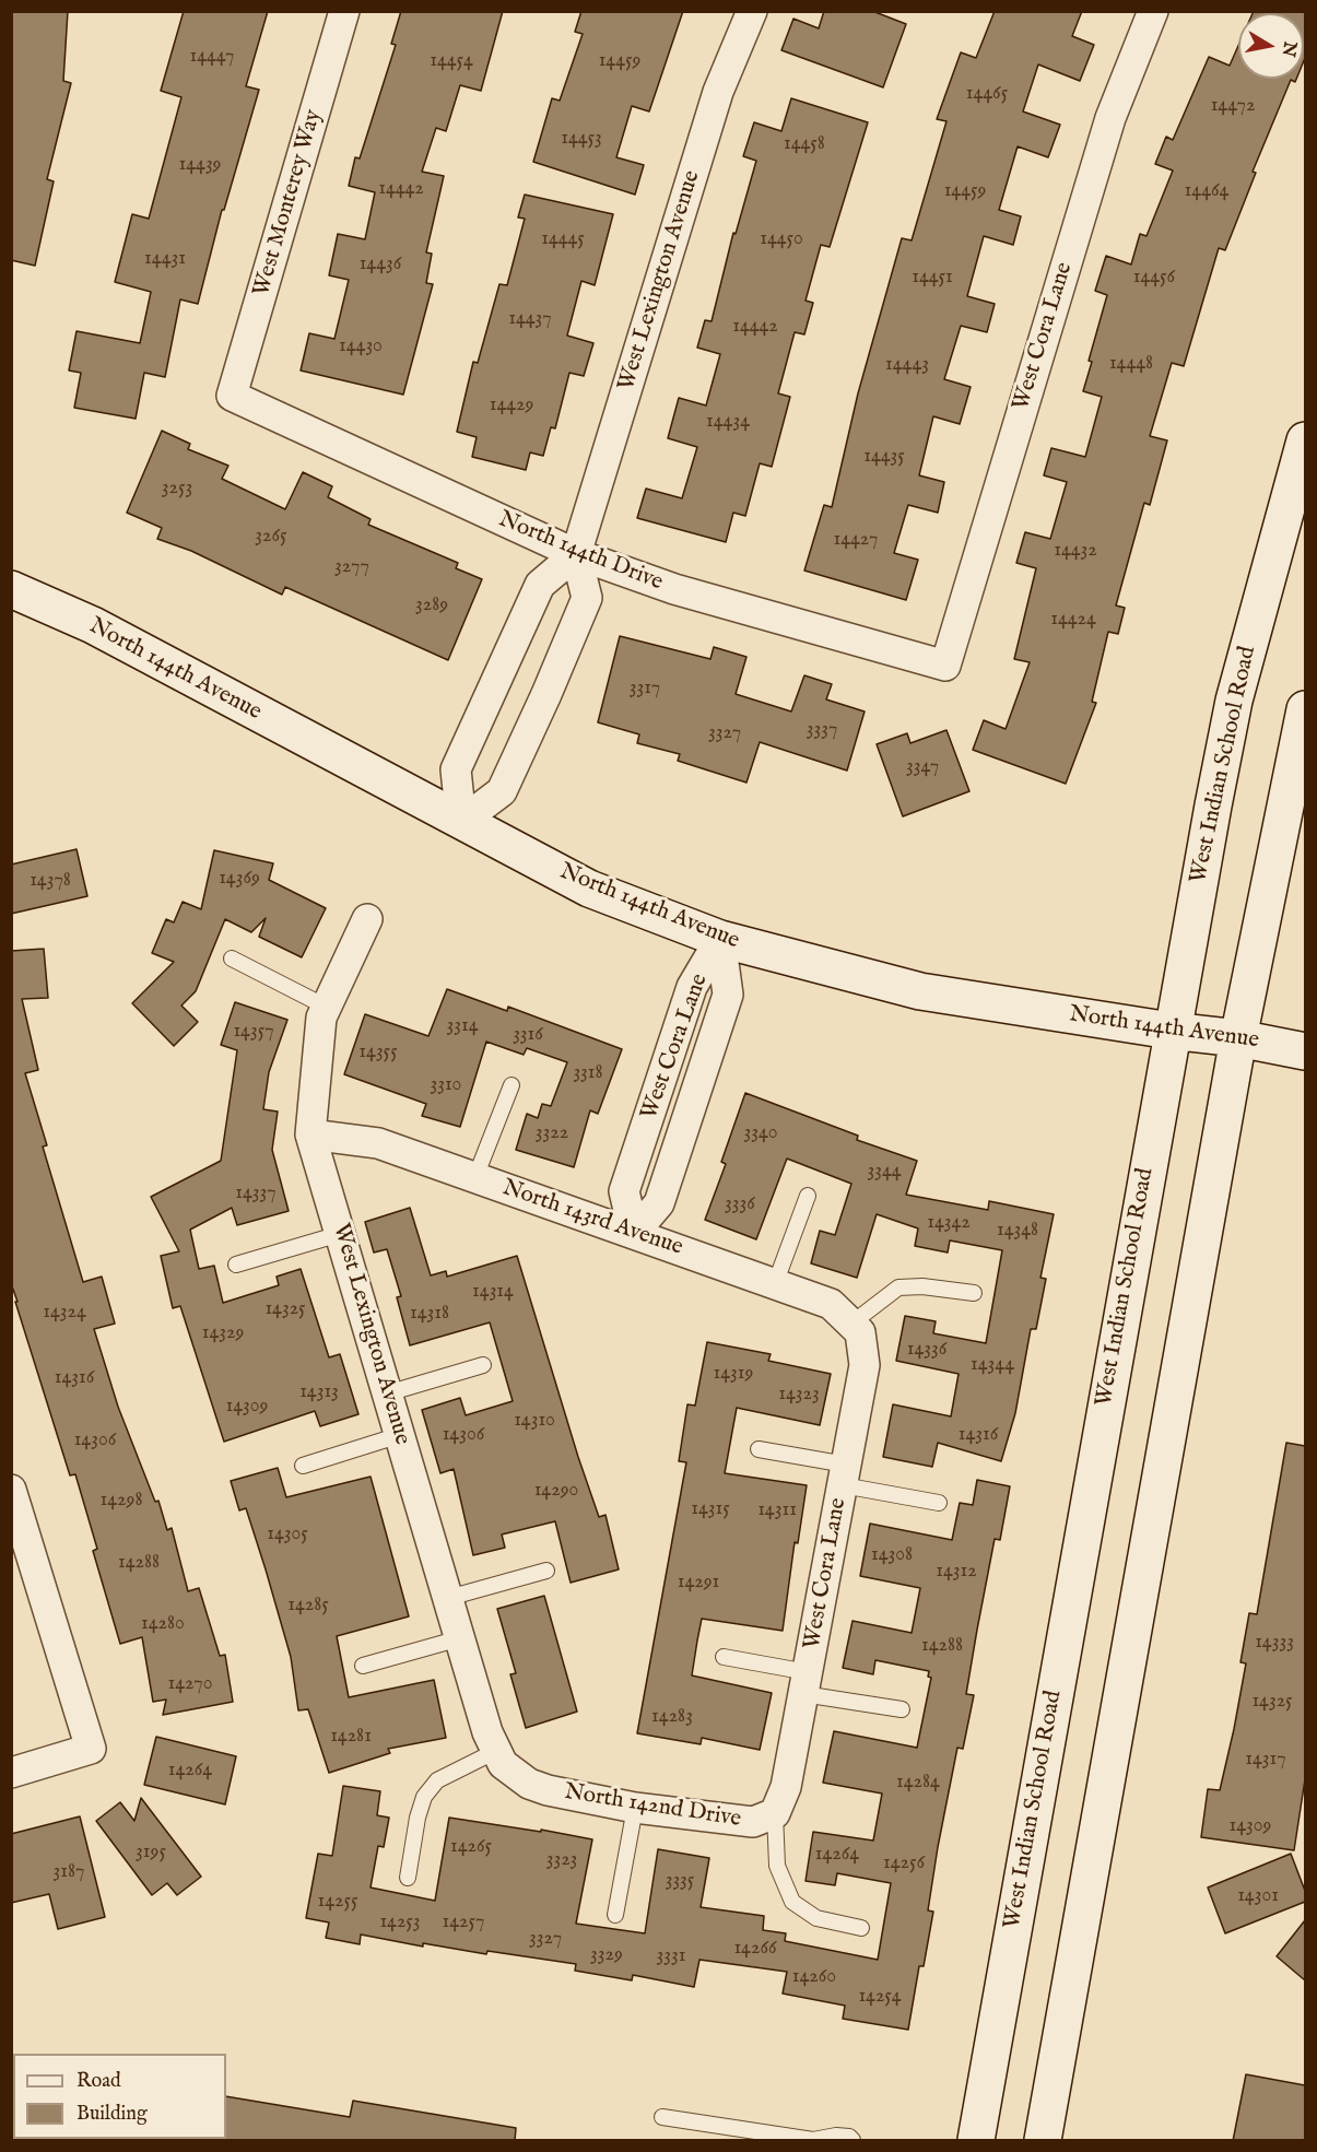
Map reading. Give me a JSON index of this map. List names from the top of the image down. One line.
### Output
{"streets":{"main road":["North 144th Avenue","West Indian School Road"],"street":["West Monterey Way","West Lexington Avenue","West Cora Lane","North 144th Drive","North 143rd Avenue","North 142nd Drive"]},"crossings":[["West Monterey Way","North 144th Drive"],["West Lexington Avenue","North 144th Drive"],["West Lexington Avenue","North 143rd Avenue"],["West Lexington Avenue","North 142nd Drive"],["West Cora Lane","North 144th Drive"],["West Cora Lane","North 144th Avenue"],["West Cora Lane","North 143rd Avenue"],["West Cora Lane","North 142nd Drive"],["North 144th Avenue","West Indian School Road"]],"house_numbers":["14447","14454","14459","14465","14472","14453","14458","14439","14442","14459","14464","14445","14450","14431","14436","14451","14456","14437","14442","14430","14448","14443","14429","14434","14435","3253","3265","14427","14432","3277","3289","14424","3317","3337","3327","3347","14369","14378","3314","14357","3316","14355","3318","3310","3322","3340","3344","14337","3336","14342","14348","14314","14325","14324","14318","14329","14336","14344","14319","14316","14313","14323","14309","14310","14306","14316","14306","14290","14298","14315","14311","14305","14308","14288","14312","14291","14285","14280","14333","14288","14270","14325","14283","14281","14317","14264","14284","14309","14265","3195","14264","3323","14256","3187","3335","14301","14255","14253","14257","3327","14266","3329","3331","14260","14254"],"legend":["Road","Building"],"north":"right"}
